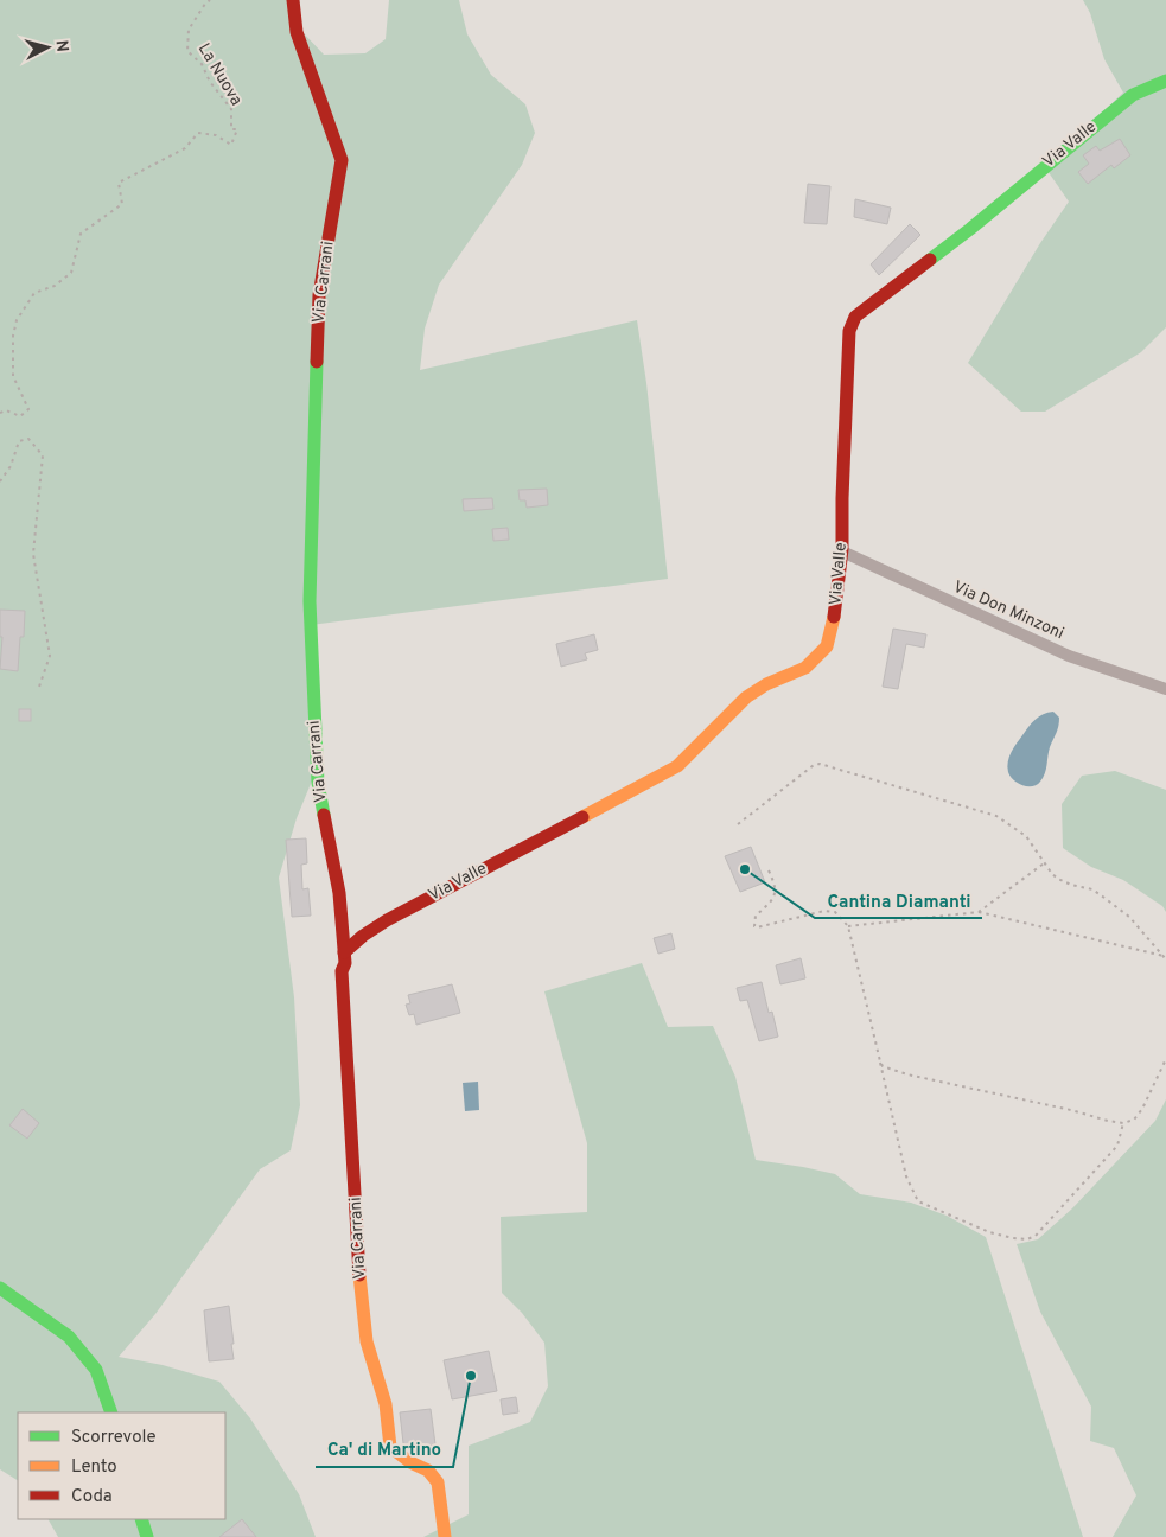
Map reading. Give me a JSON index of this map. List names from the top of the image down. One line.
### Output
{"streets":{"street":["Via Valle","Via Carrani","Via Don Minzoni"],"path":["La Nuova"]},"crossings":[["Via Valle","Via Carrani"],["Via Valle","Via Don Minzoni"]],"places":["Cantina Diamanti","Ca' di Martino"],"legend":["Scorrevole","Lento","Coda"],"north":"right"}
